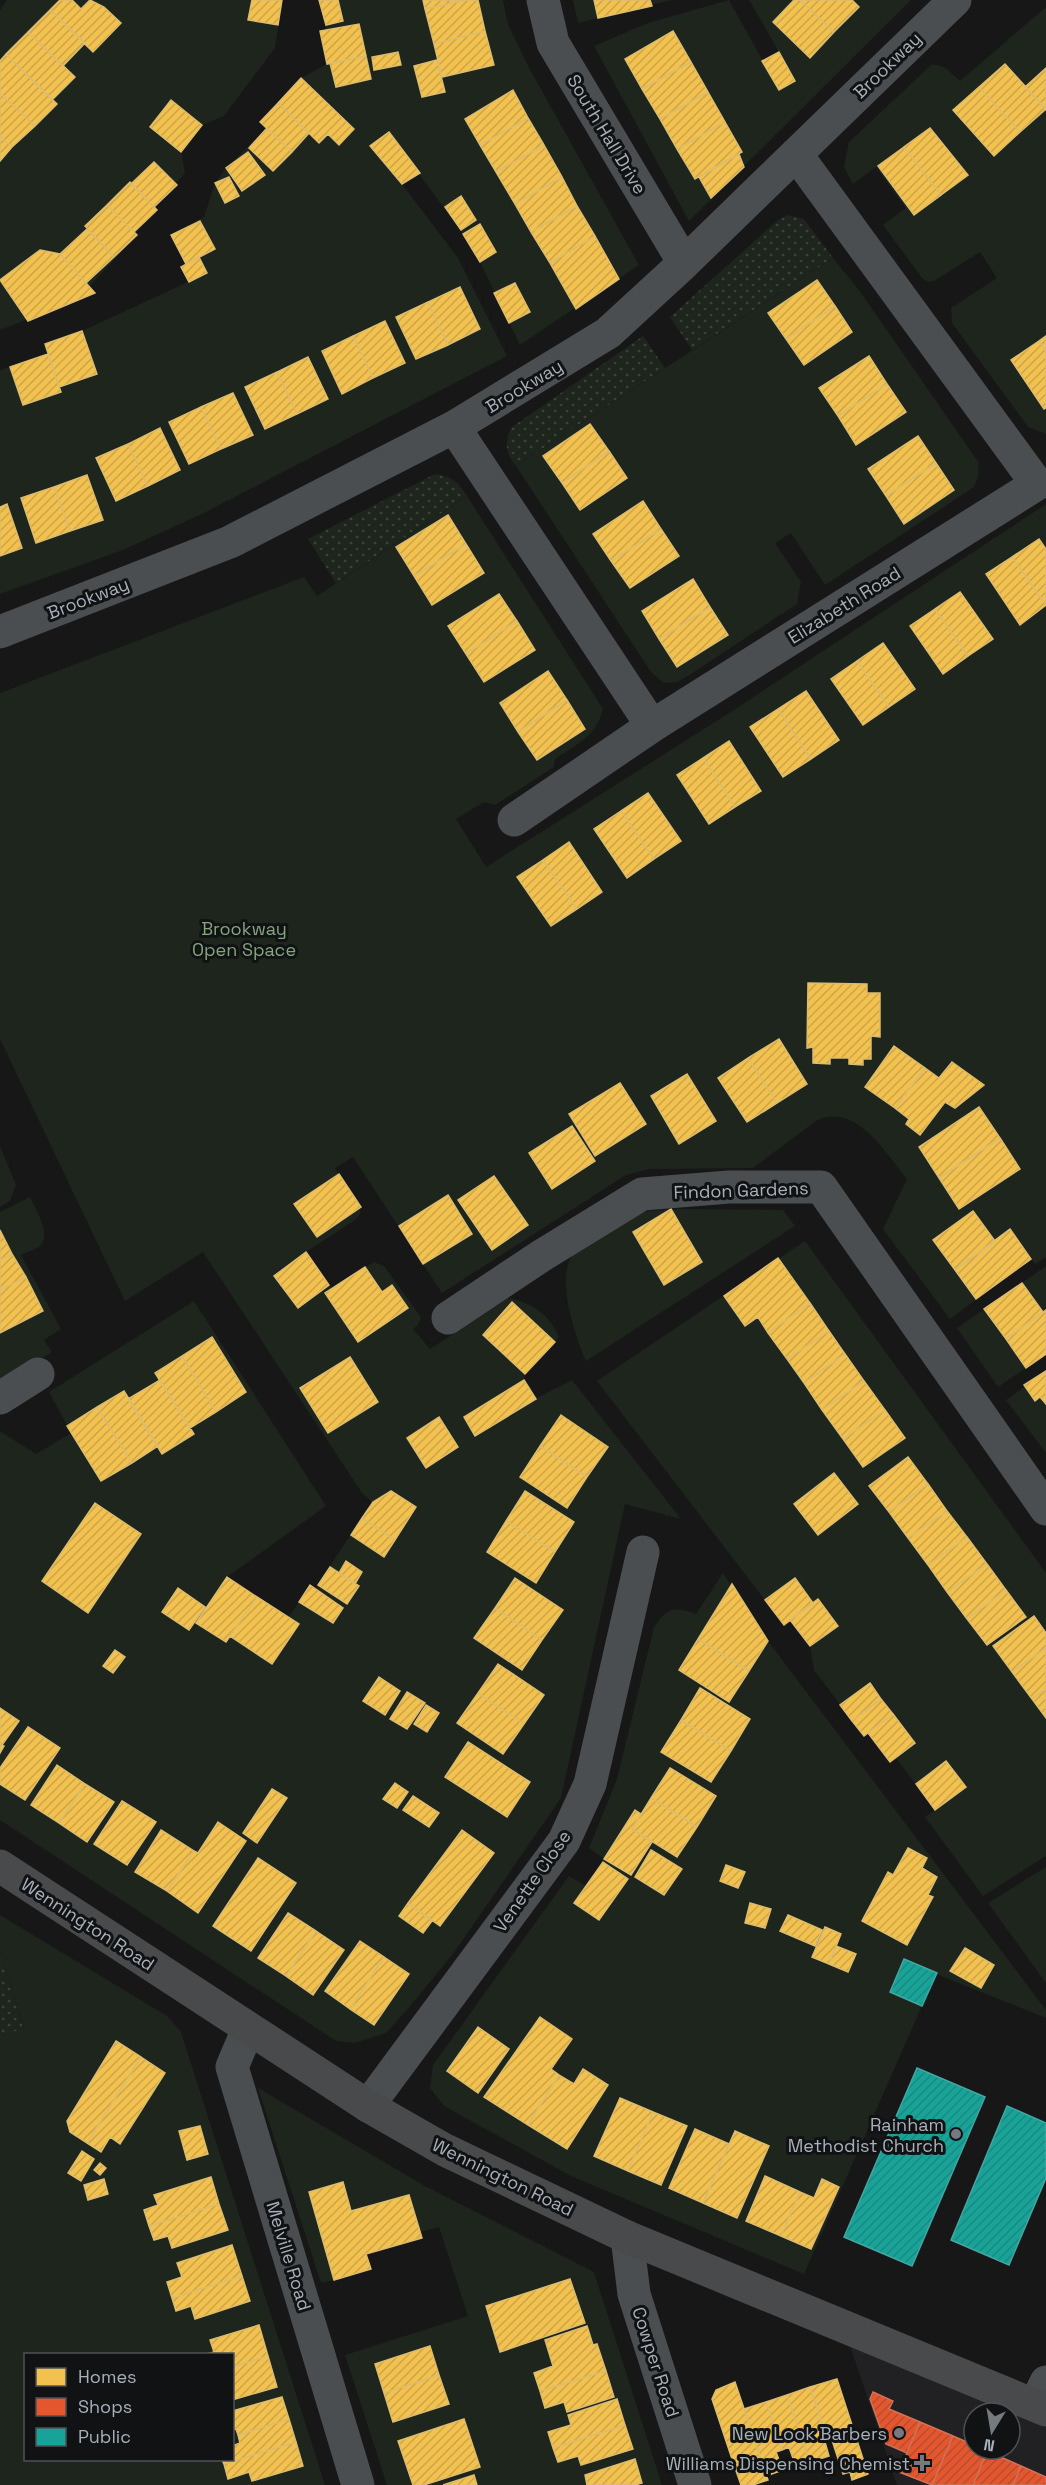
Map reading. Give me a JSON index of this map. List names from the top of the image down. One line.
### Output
{"streets":{"main road":["Wennington Road"],"street":["Brookway","South Hall Drive","Elizabeth Road","Findon Gardens","Venette Close","Melville Road","Cowper Road"]},"crossings":[["Brookway","South Hall Drive"],["Brookway","Elizabeth Road"],["Venette Close","Wennington Road"],["Wennington Road","Melville Road"],["Wennington Road","Cowper Road"]],"parks":["Brookway Open Space"],"places":{"other":["Rainham Methodist Church","New Look Barbers"],"health":["Williams Dispensing Chemist"]},"legend":["Homes","Shops","Public"],"north":"bottom"}
